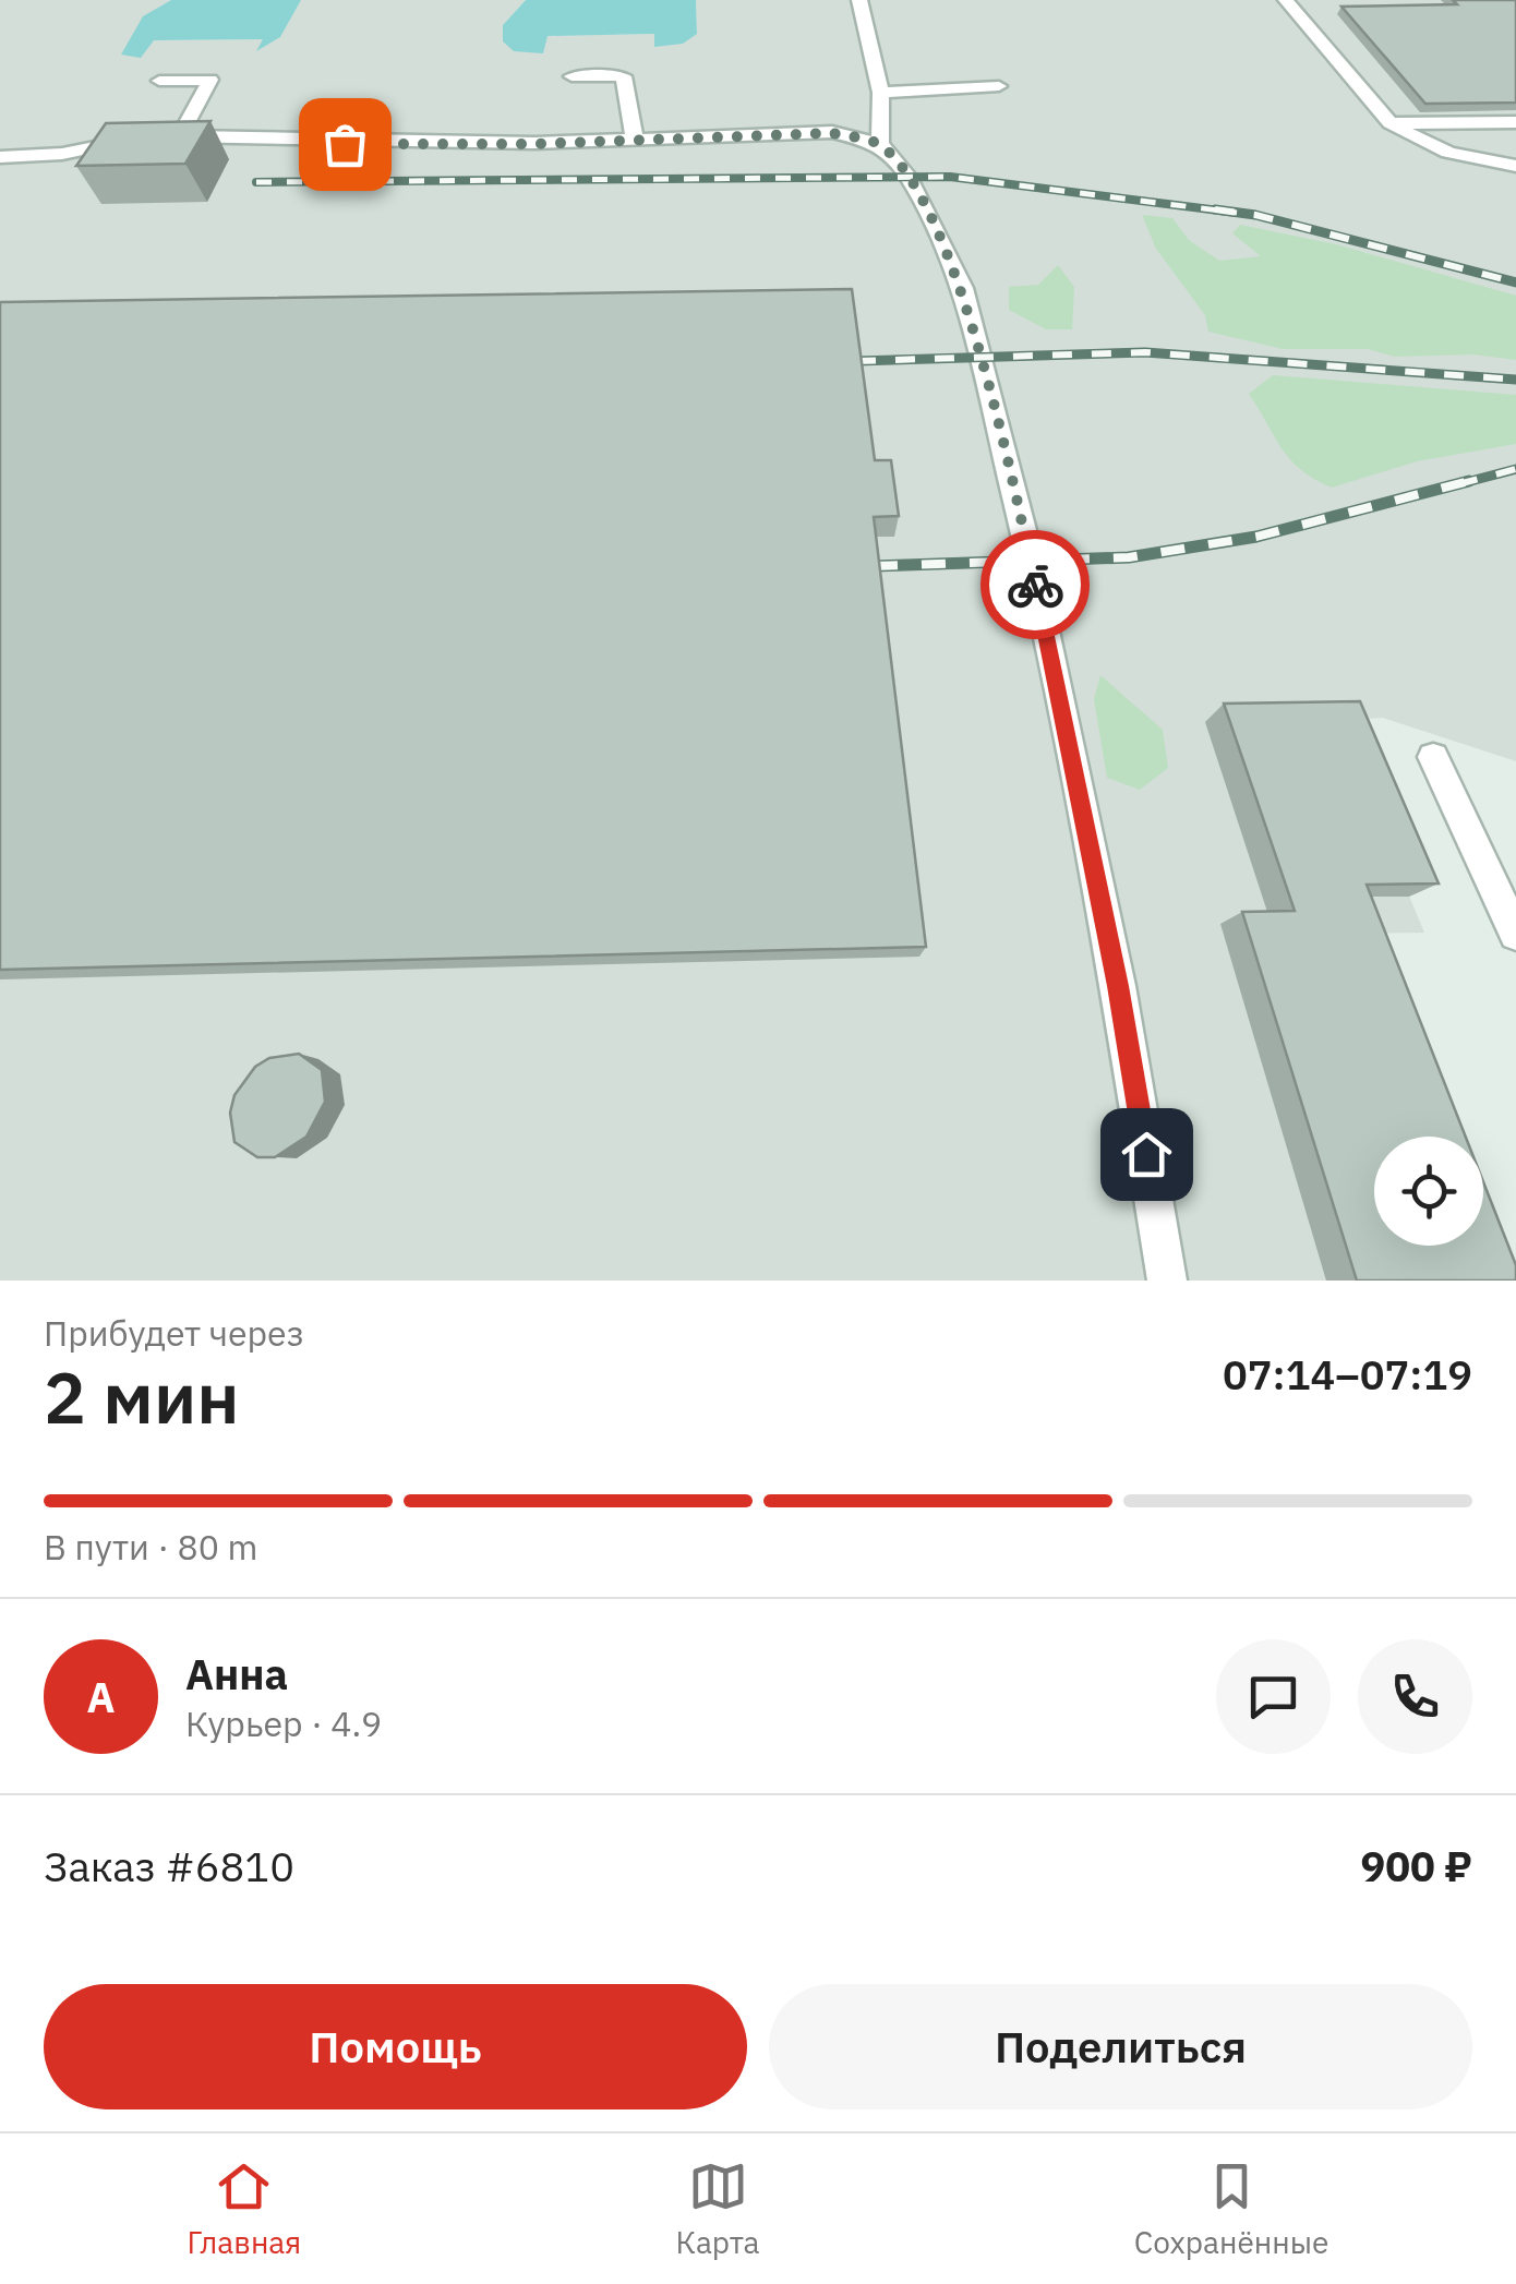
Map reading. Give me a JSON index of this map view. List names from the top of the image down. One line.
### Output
{"page":{"heading":["2 мин","Прибудет через","07:14–07:19"],"panel":["Анна","Курьер · 4.9","Заказ #6810","900 ₽"],"bar":"В пути · 80 m","round":"А","buttons":["Помощь","Поделиться"],"tabs":["Главная","Карта","Сохранённые"]}}
